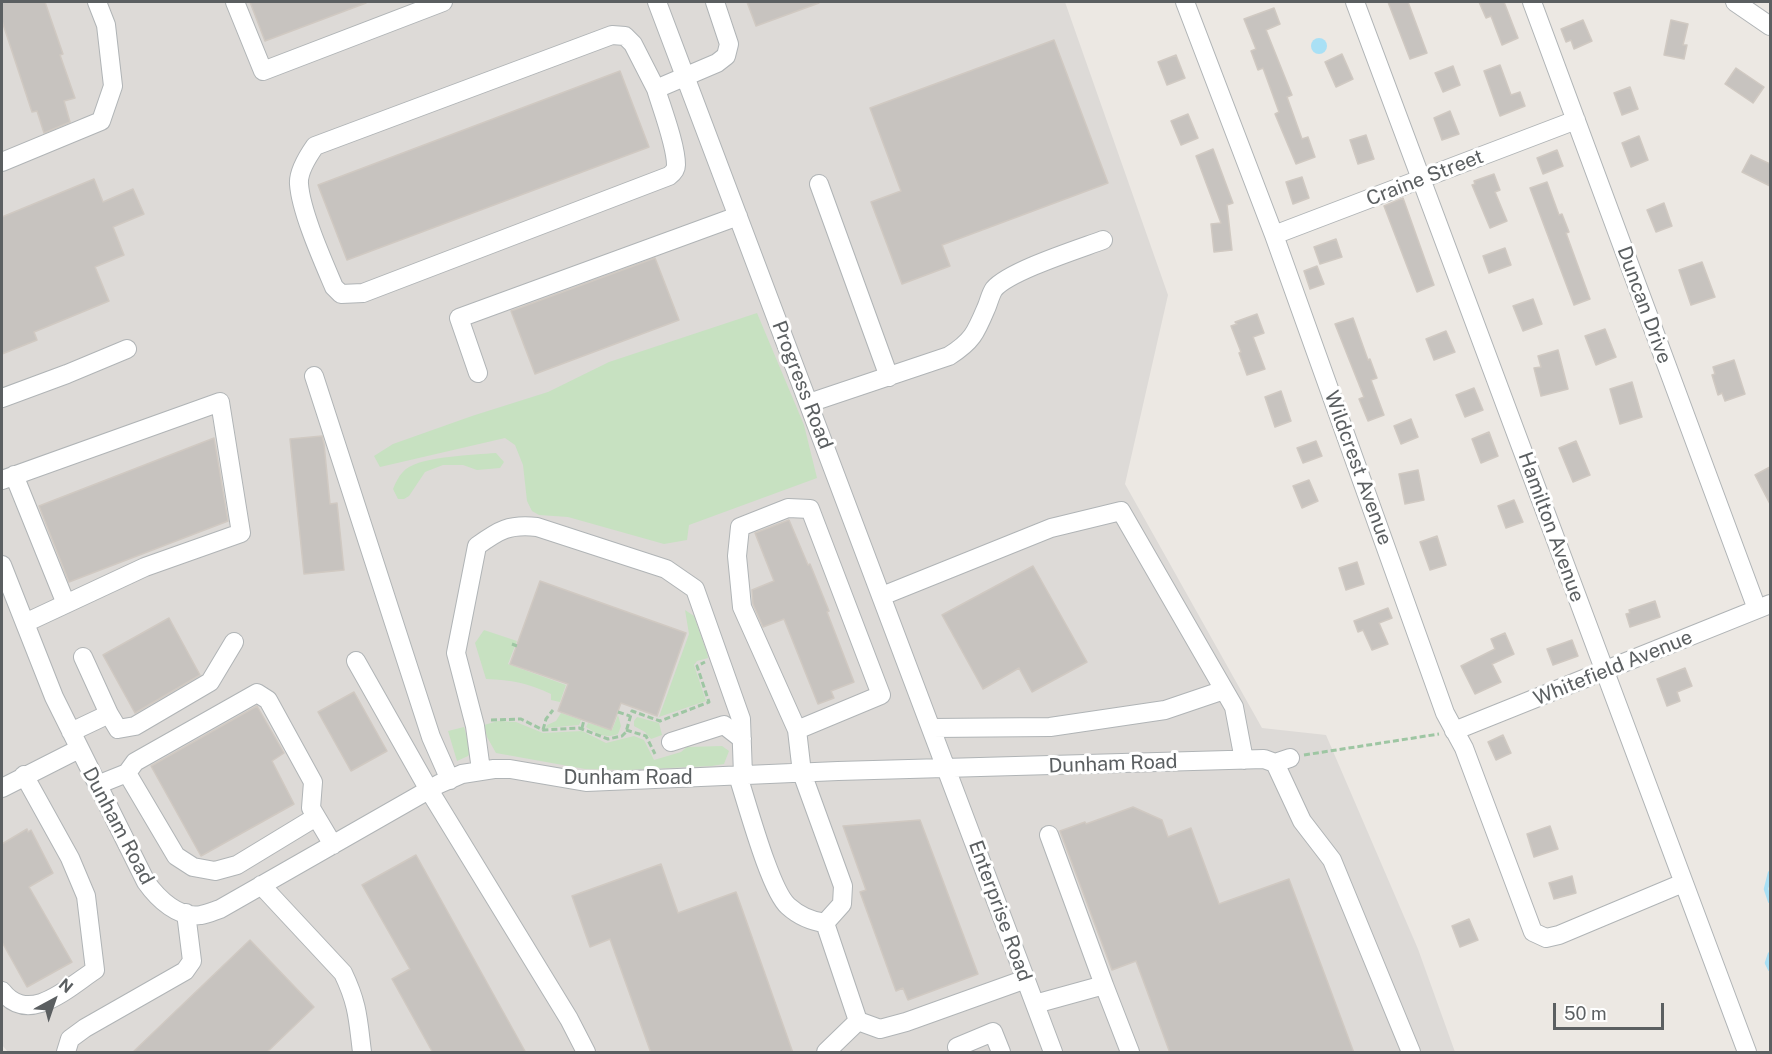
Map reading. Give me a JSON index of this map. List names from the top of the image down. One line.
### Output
{"streets":{"street":["Craine Street","Duncan Drive","Progress Road","Wildcrest Avenue","Hamilton Avenue","Whitefield Avenue","Dunham Road","Enterprise Road"]},"crossings":[["Craine Street","Duncan Drive"],["Craine Street","Wildcrest Avenue"],["Craine Street","Hamilton Avenue"],["Duncan Drive","Whitefield Avenue"],["Progress Road","Dunham Road"],["Progress Road","Enterprise Road"],["Wildcrest Avenue","Hamilton Avenue"],["Wildcrest Avenue","Whitefield Avenue"],["Hamilton Avenue","Whitefield Avenue"],["Dunham Road","Enterprise Road"]],"scale_bar":"50 m","north":"top right"}
